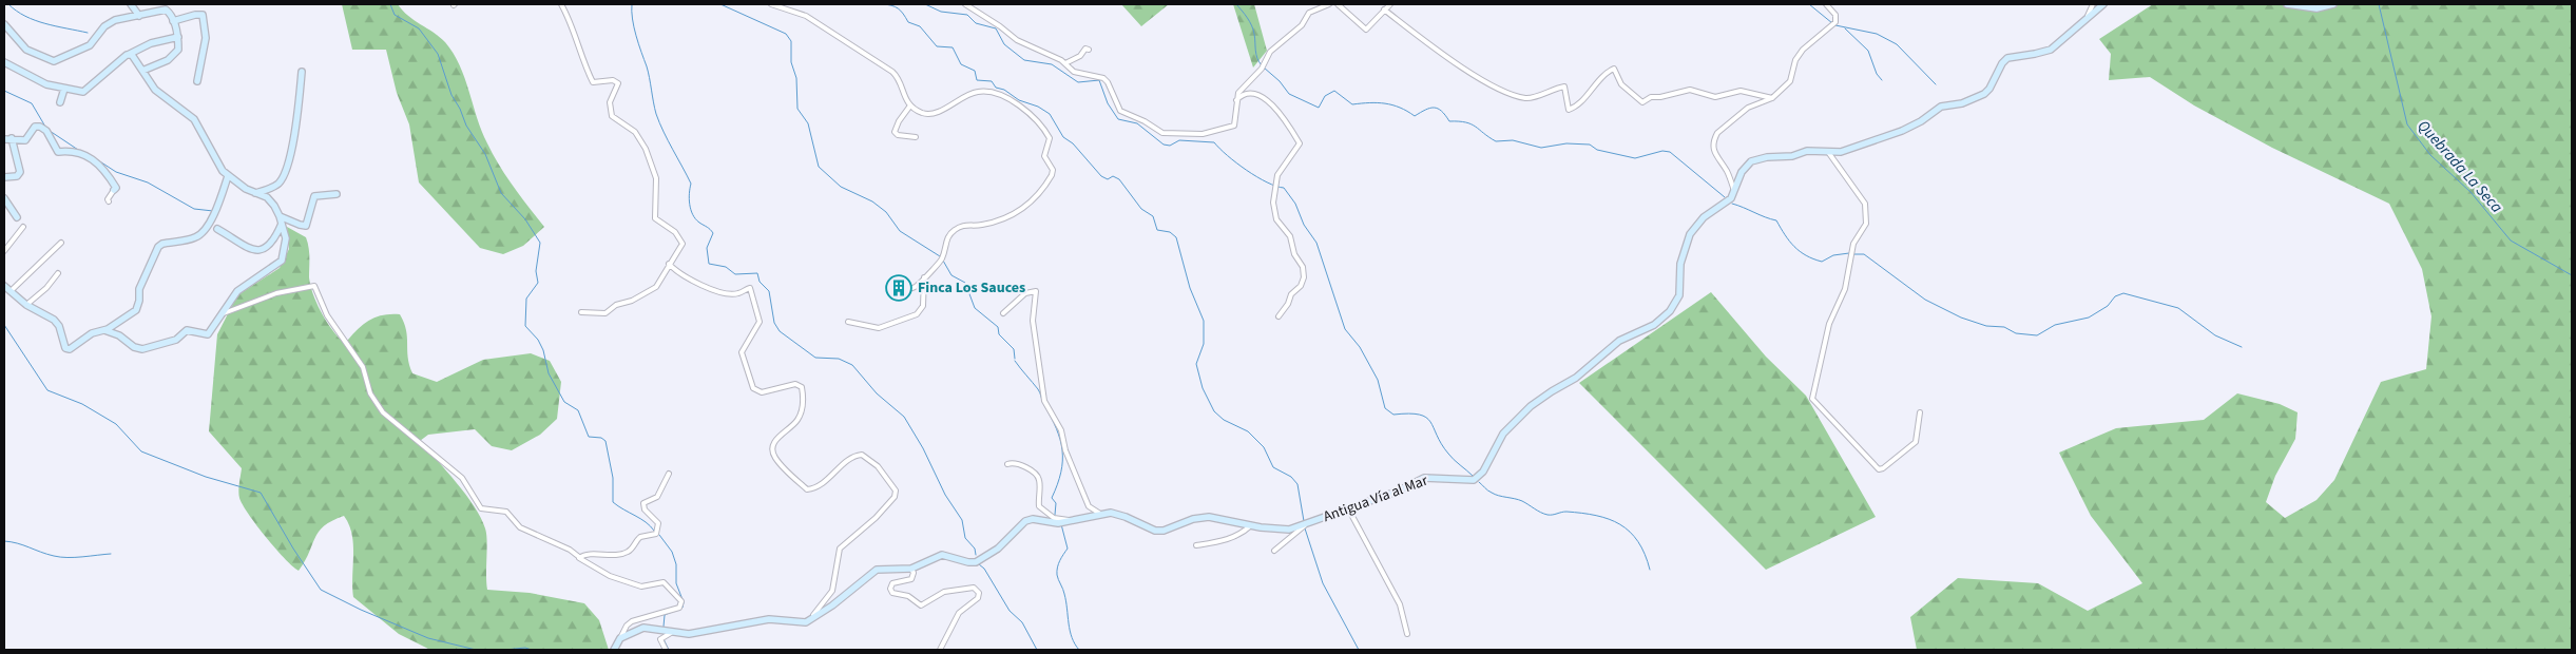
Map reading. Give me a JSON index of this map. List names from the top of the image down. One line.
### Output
{"streets":{"street":["Antigua Vía al Mar"]},"water":["Quebrada La Seca"],"places":{"building":["Finca Los Sauces"]}}
